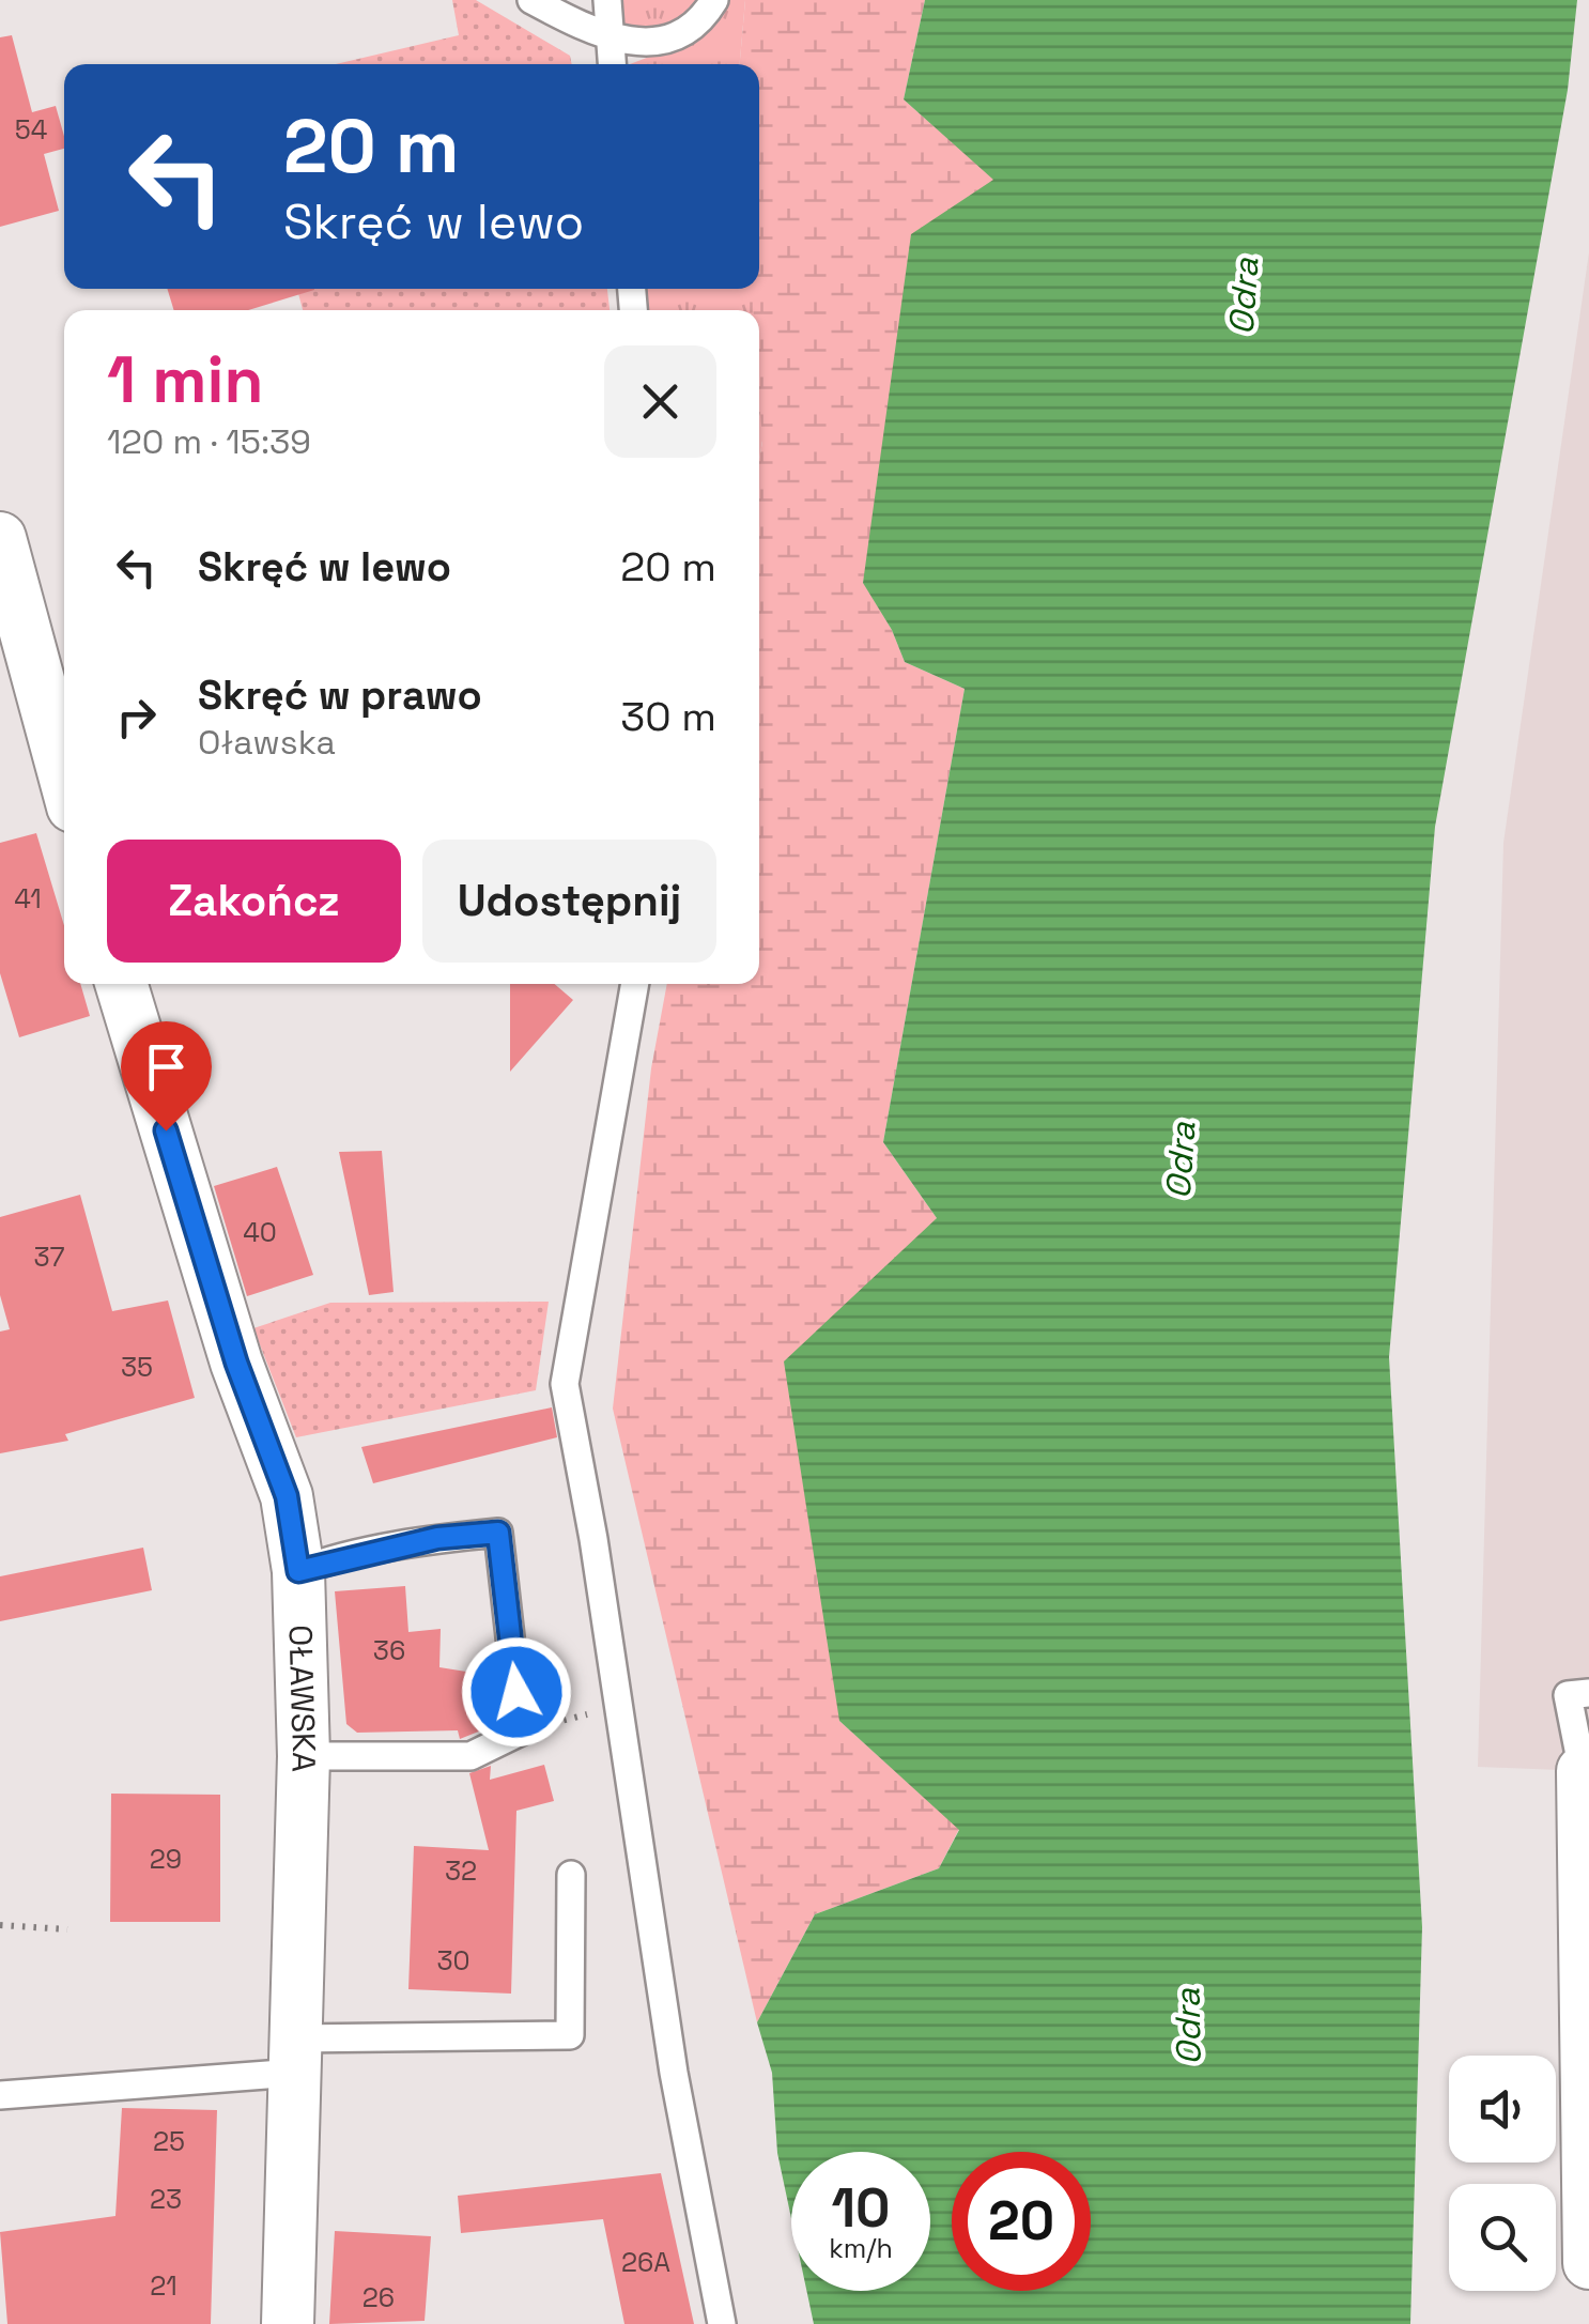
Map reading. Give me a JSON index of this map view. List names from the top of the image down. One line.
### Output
{"streets":{"street":["OŁAWSKA"]},"water":["Odra"],"house_numbers":["54","41","40","37","35","36","29","32","30","25","23","26A","21","26"],"page":{"turn":["20 m","Skręć w lewo"],"heading":["1 min","120 m · 15:39"],"list":[{"name":"Skręć w lewo","value":"20 m"},{"name":"Skręć w prawo","note":"Oławska","value":"30 m"}],"buttons":["Zakończ","Udostępnij"],"speed":"10 km/h","limit":"20"}}
